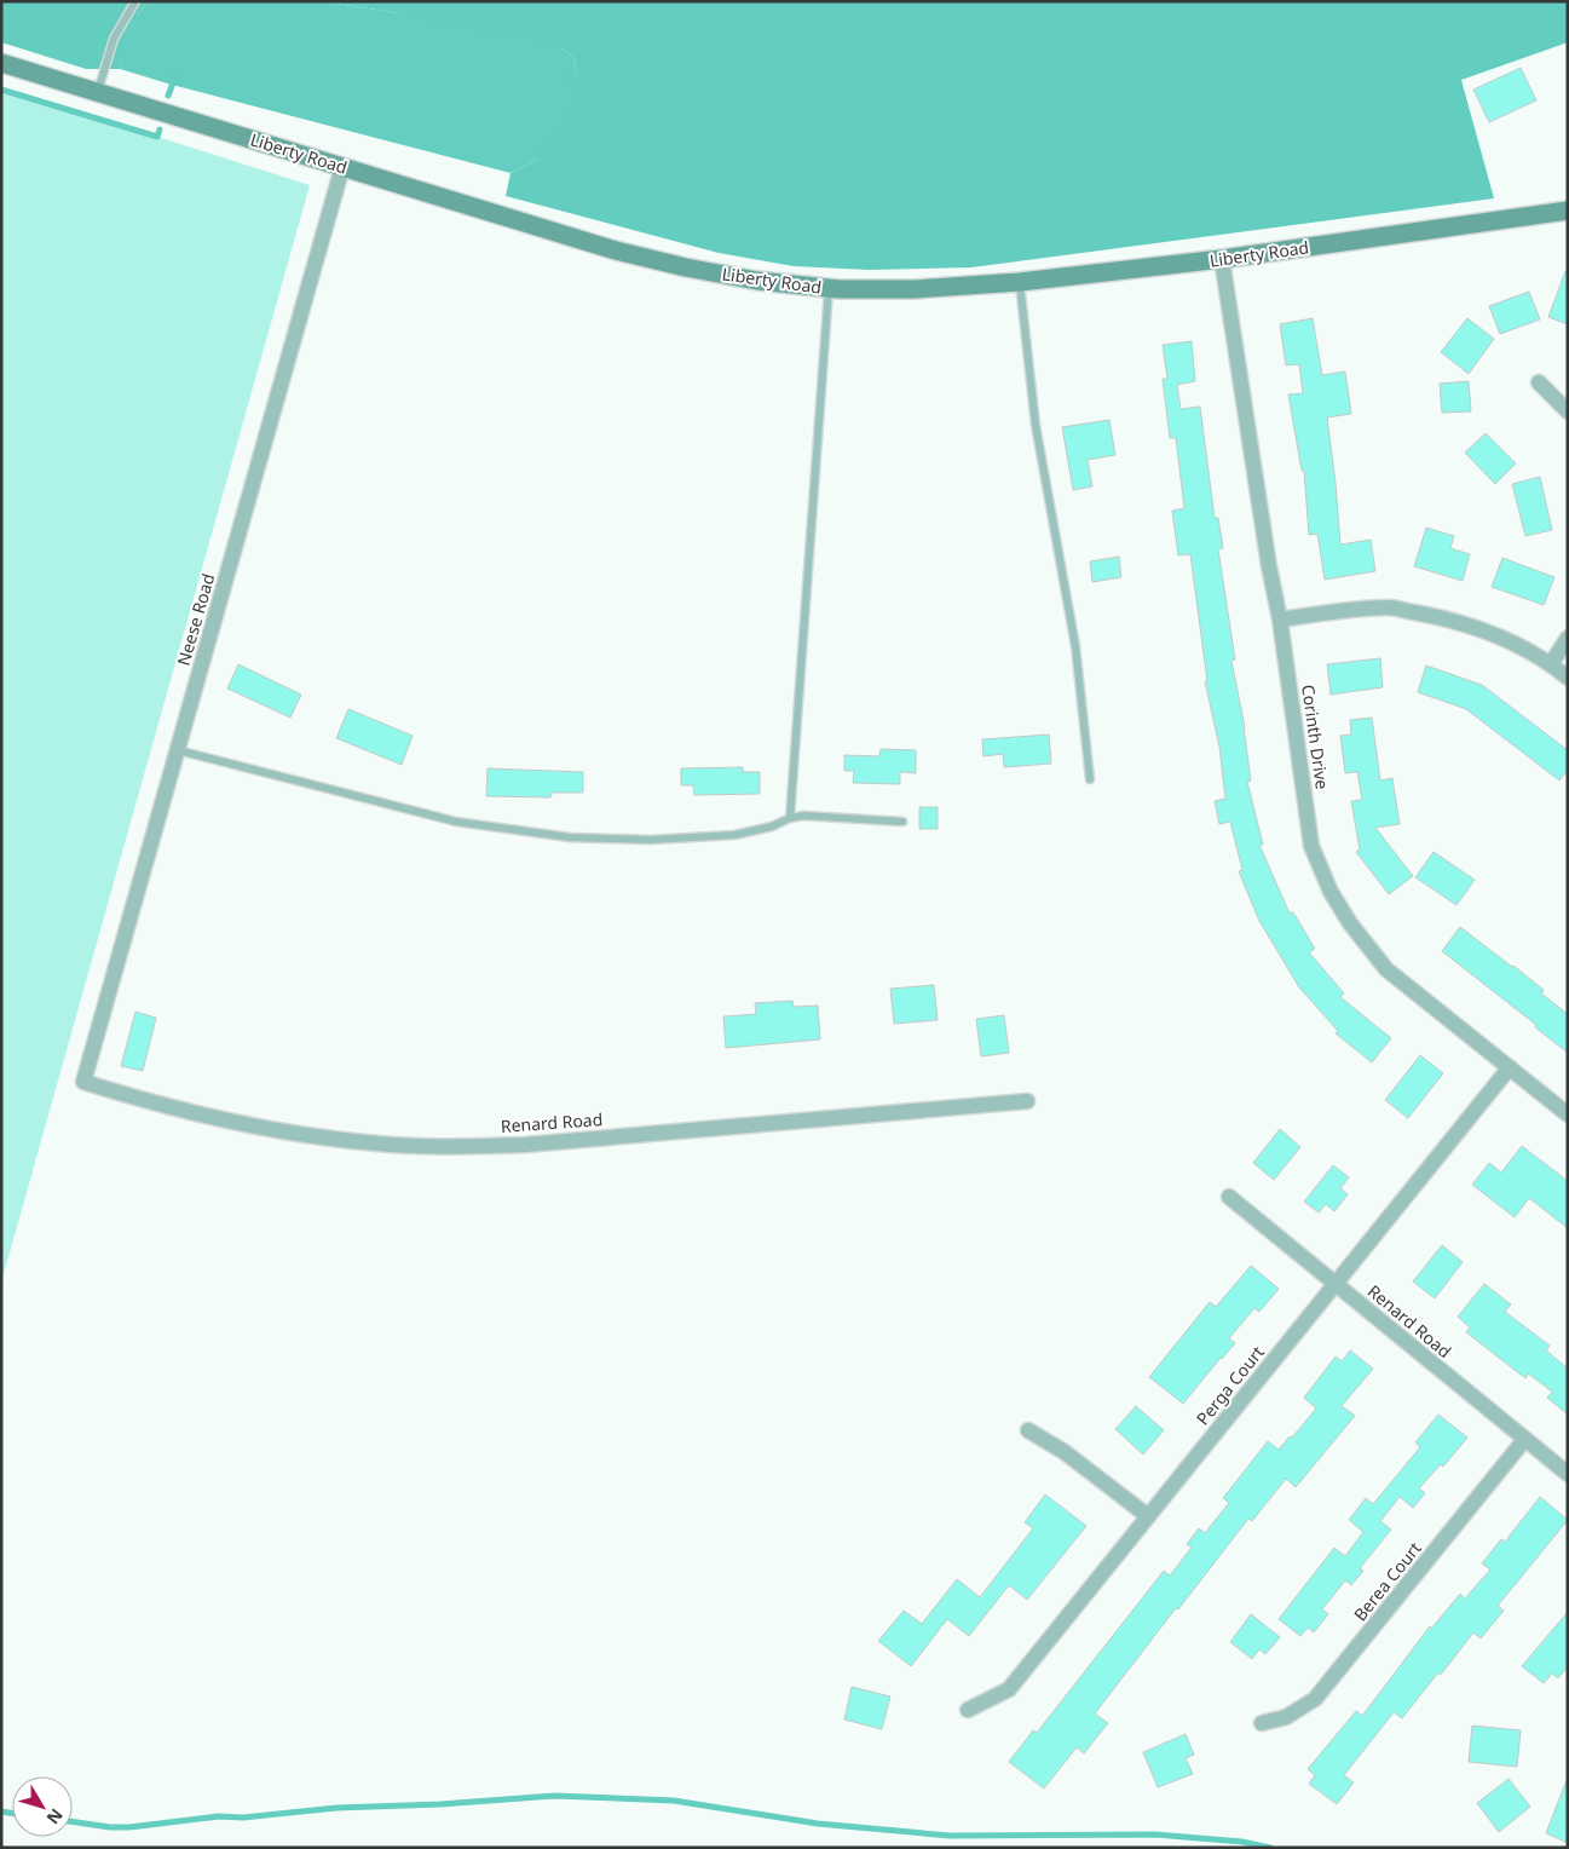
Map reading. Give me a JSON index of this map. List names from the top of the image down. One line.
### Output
{"streets":{"street":["Liberty Road","Neese Road","Corinth Drive","Renard Road","Perga Court","Berea Court"]},"crossings":[["Liberty Road","Neese Road"],["Liberty Road","Corinth Drive"],["Neese Road","Renard Road"],["Corinth Drive","Perga Court"],["Renard Road","Perga Court"],["Renard Road","Berea Court"]],"north":"bottom right"}
